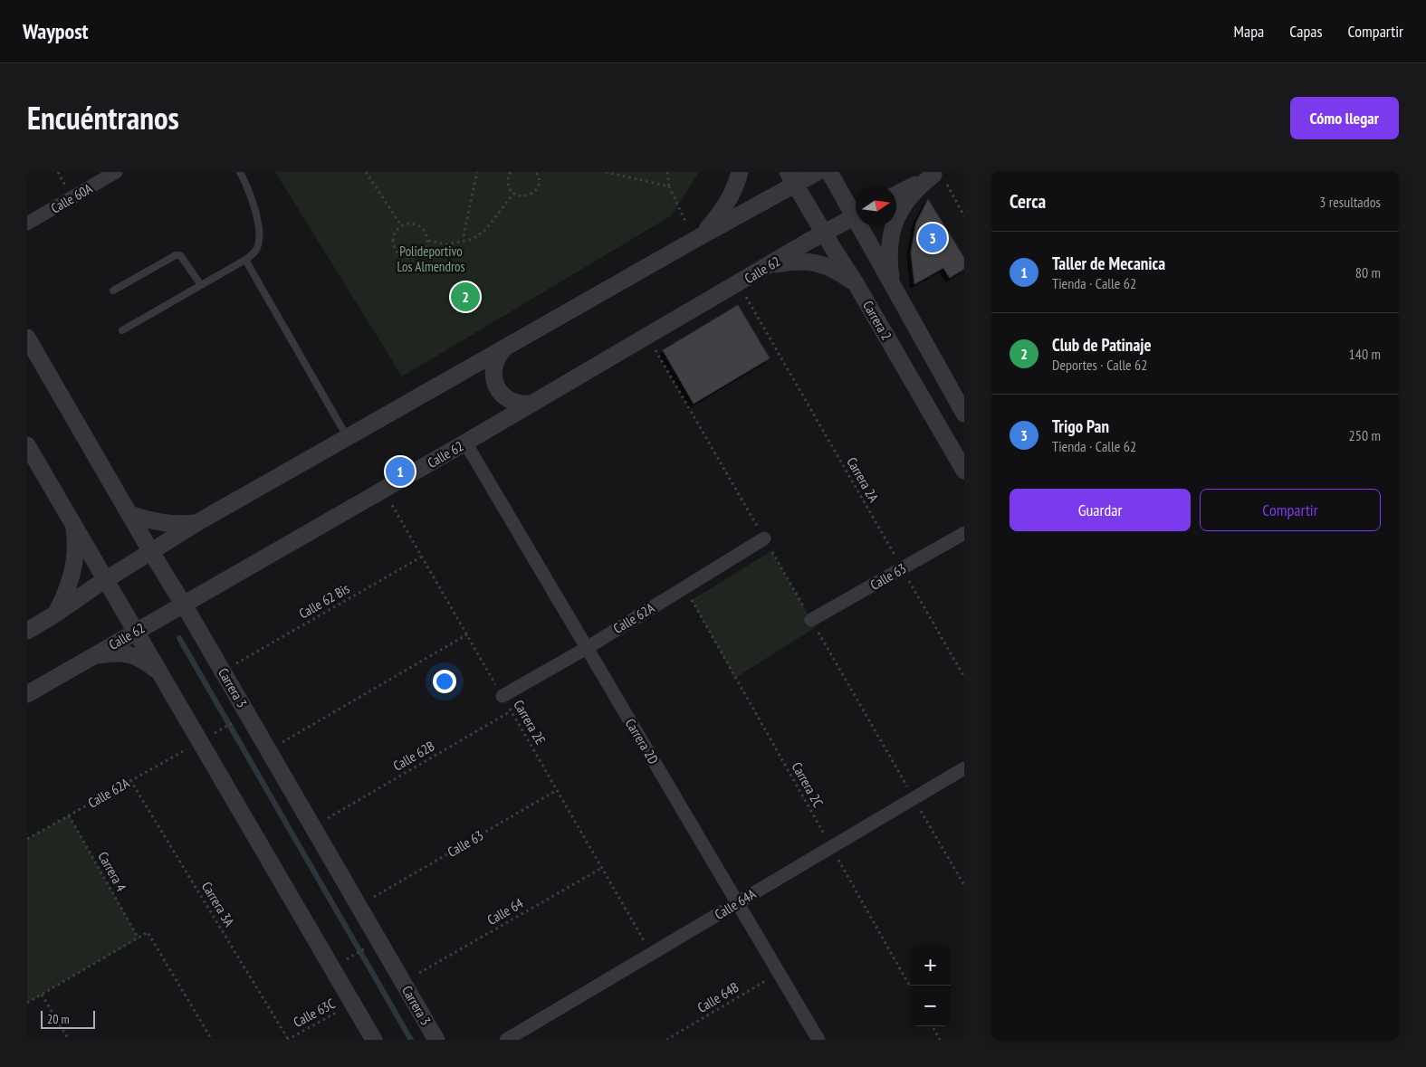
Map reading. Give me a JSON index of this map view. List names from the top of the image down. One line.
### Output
{"streets":{"street":["Calle 60A","Calle 62","Carrera 2","Calle 63","Calle 62A","Carrera 3","Carrera 2D","Calle 64A"],"path":["Carrera 2A","Calle 62 Bis","Carrera 2E","Calle 62B","Carrera 2C","Carrera 4","Carrera 3A","Calle 64","Calle 64B","Calle 63C"]},"crossings":[["Calle 62","Carrera 2"],["Calle 62","Carrera 3"],["Calle 62","Carrera 2D"],["Carrera 2A","Calle 63"],["Calle 63","Carrera 2E"],["Calle 62 Bis","Carrera 2E"],["Calle 62A","Carrera 2E"],["Calle 62A","Carrera 2D"],["Calle 62A","Carrera 2C"],["Calle 62A","Carrera 4"],["Calle 62A","Carrera 3A"],["Carrera 2E","Calle 62B"],["Carrera 2E","Calle 64A"],["Carrera 2E","Calle 64"],["Carrera 2D","Calle 64A"],["Carrera 2D","Calle 64B"],["Carrera 2C","Calle 64A"],["Carrera 3A","Calle 63C"]],"parks":["Polideportivo Los Almendros"],"scale_bar":"20 m","north":"right","page":{"header":"Waypost","nav":["Mapa","Capas","Compartir"],"title":"Encuéntranos","buttons":["Cómo llegar",["Guardar","Compartir"]],"heading":["Cerca","3 resultados"],"pins":["3","2","1"],"list":[{"mark":"1","name":"Taller de Mecanica","note":"Tienda · Calle 62","value":"80 m"},{"mark":"2","name":"Club de Patinaje","note":"Deportes · Calle 62","value":"140 m"},{"mark":"3","name":"Trigo Pan","note":"Tienda · Calle 62","value":"250 m"}],"map_buttons":["+","−"],"scale":"20 m"}}
